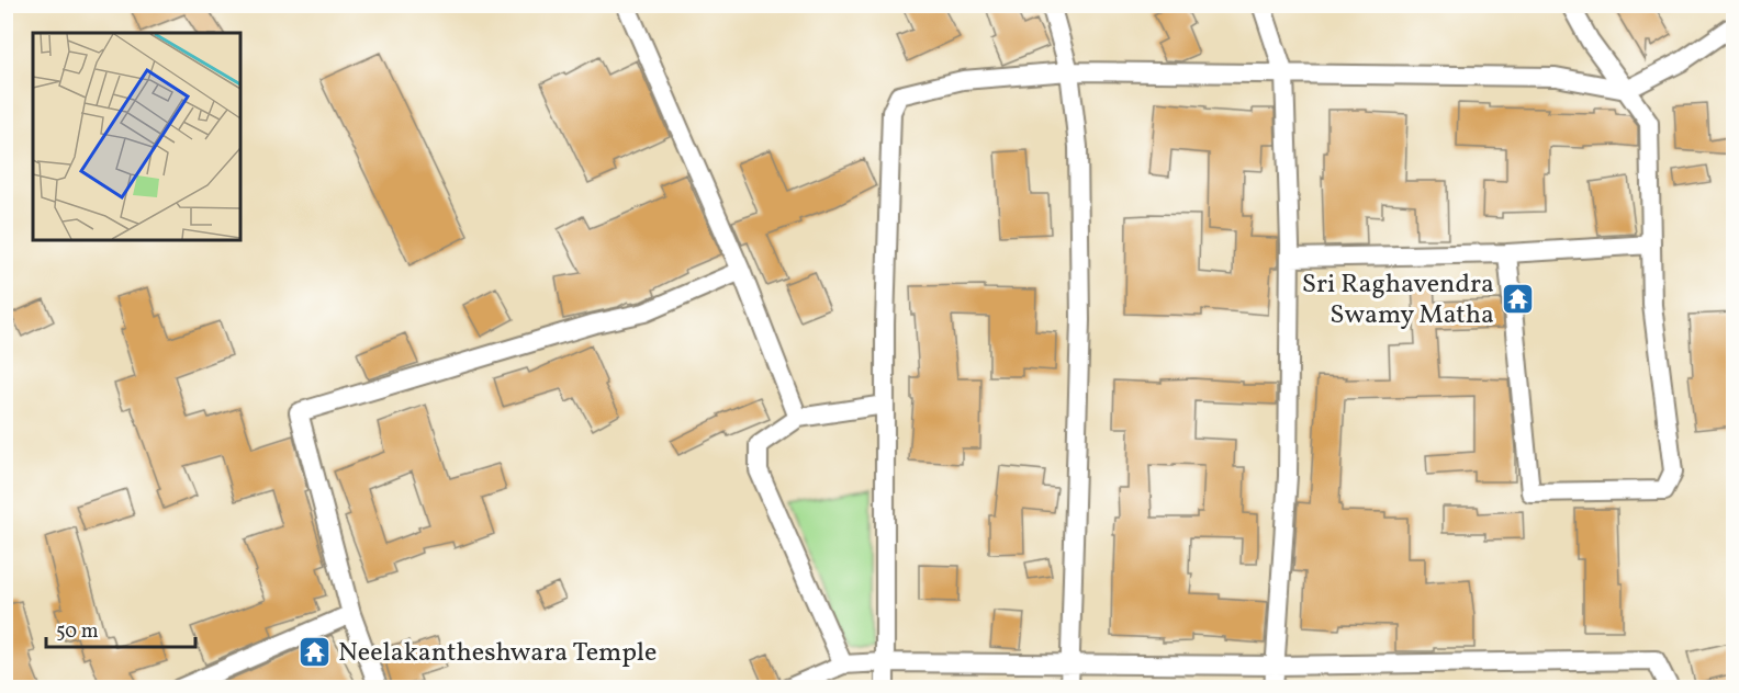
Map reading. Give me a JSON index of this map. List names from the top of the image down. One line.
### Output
{"places":{"temple":["Sri Raghavendra Swamy Matha","Neelakantheshwara Temple"]},"scale_bar":"50 m"}
